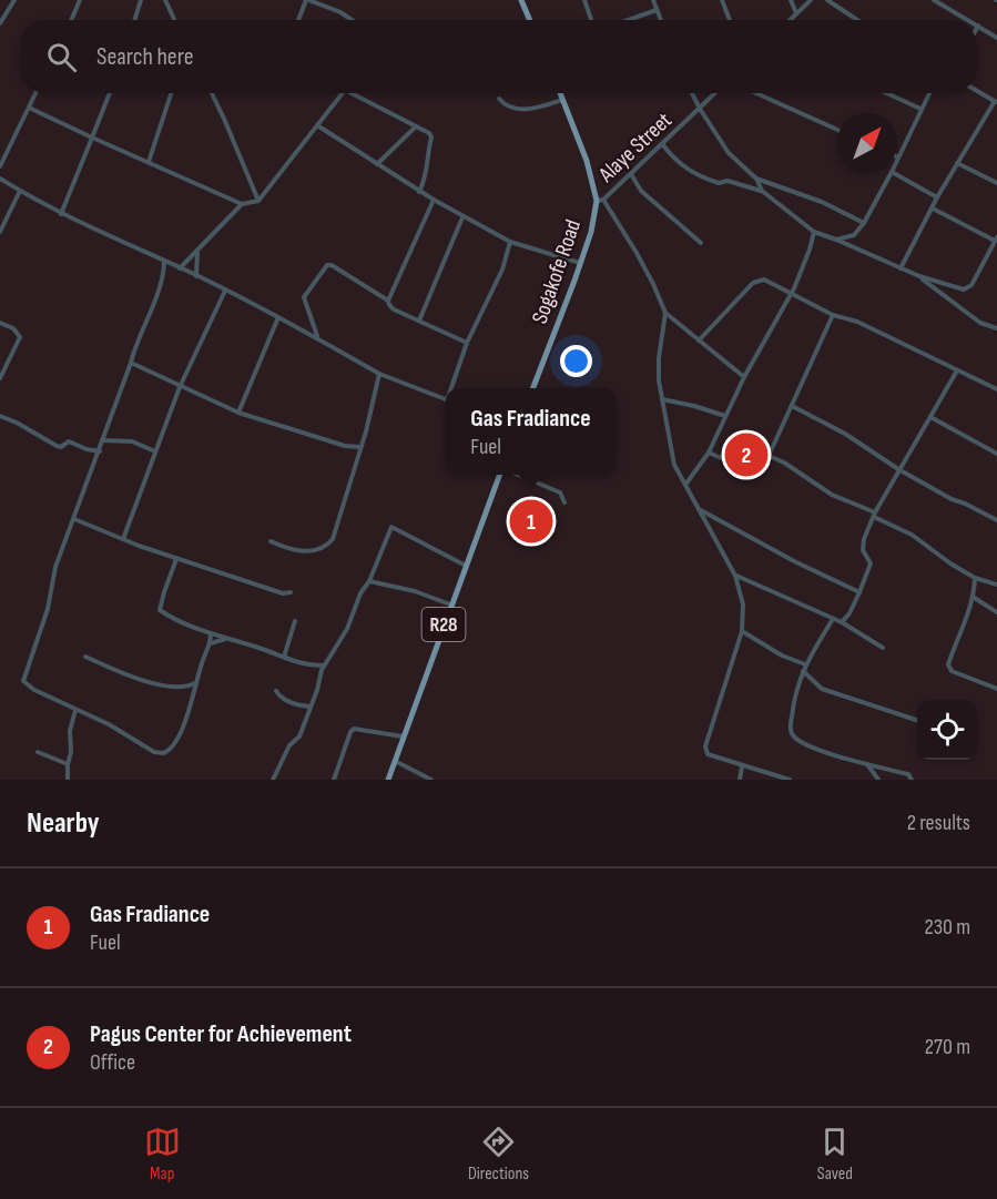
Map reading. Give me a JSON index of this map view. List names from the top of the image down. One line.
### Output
{"streets":{"main road":["Sogakofe Road","R28"],"street":["Alaye Street"]},"crossings":[["Alaye Street","Sogakofe Road"]],"north":"top right","page":{"search":"Search here","popup":["Gas Fradiance","Fuel"],"pins":["2","1"],"heading":["Nearby","2 results"],"list":[{"mark":"1","name":"Gas Fradiance","note":"Fuel","value":"230 m"},{"mark":"2","name":"Pagus Center for Achievement","note":"Office","value":"270 m"}],"nav":["Map","Directions","Saved"]}}
